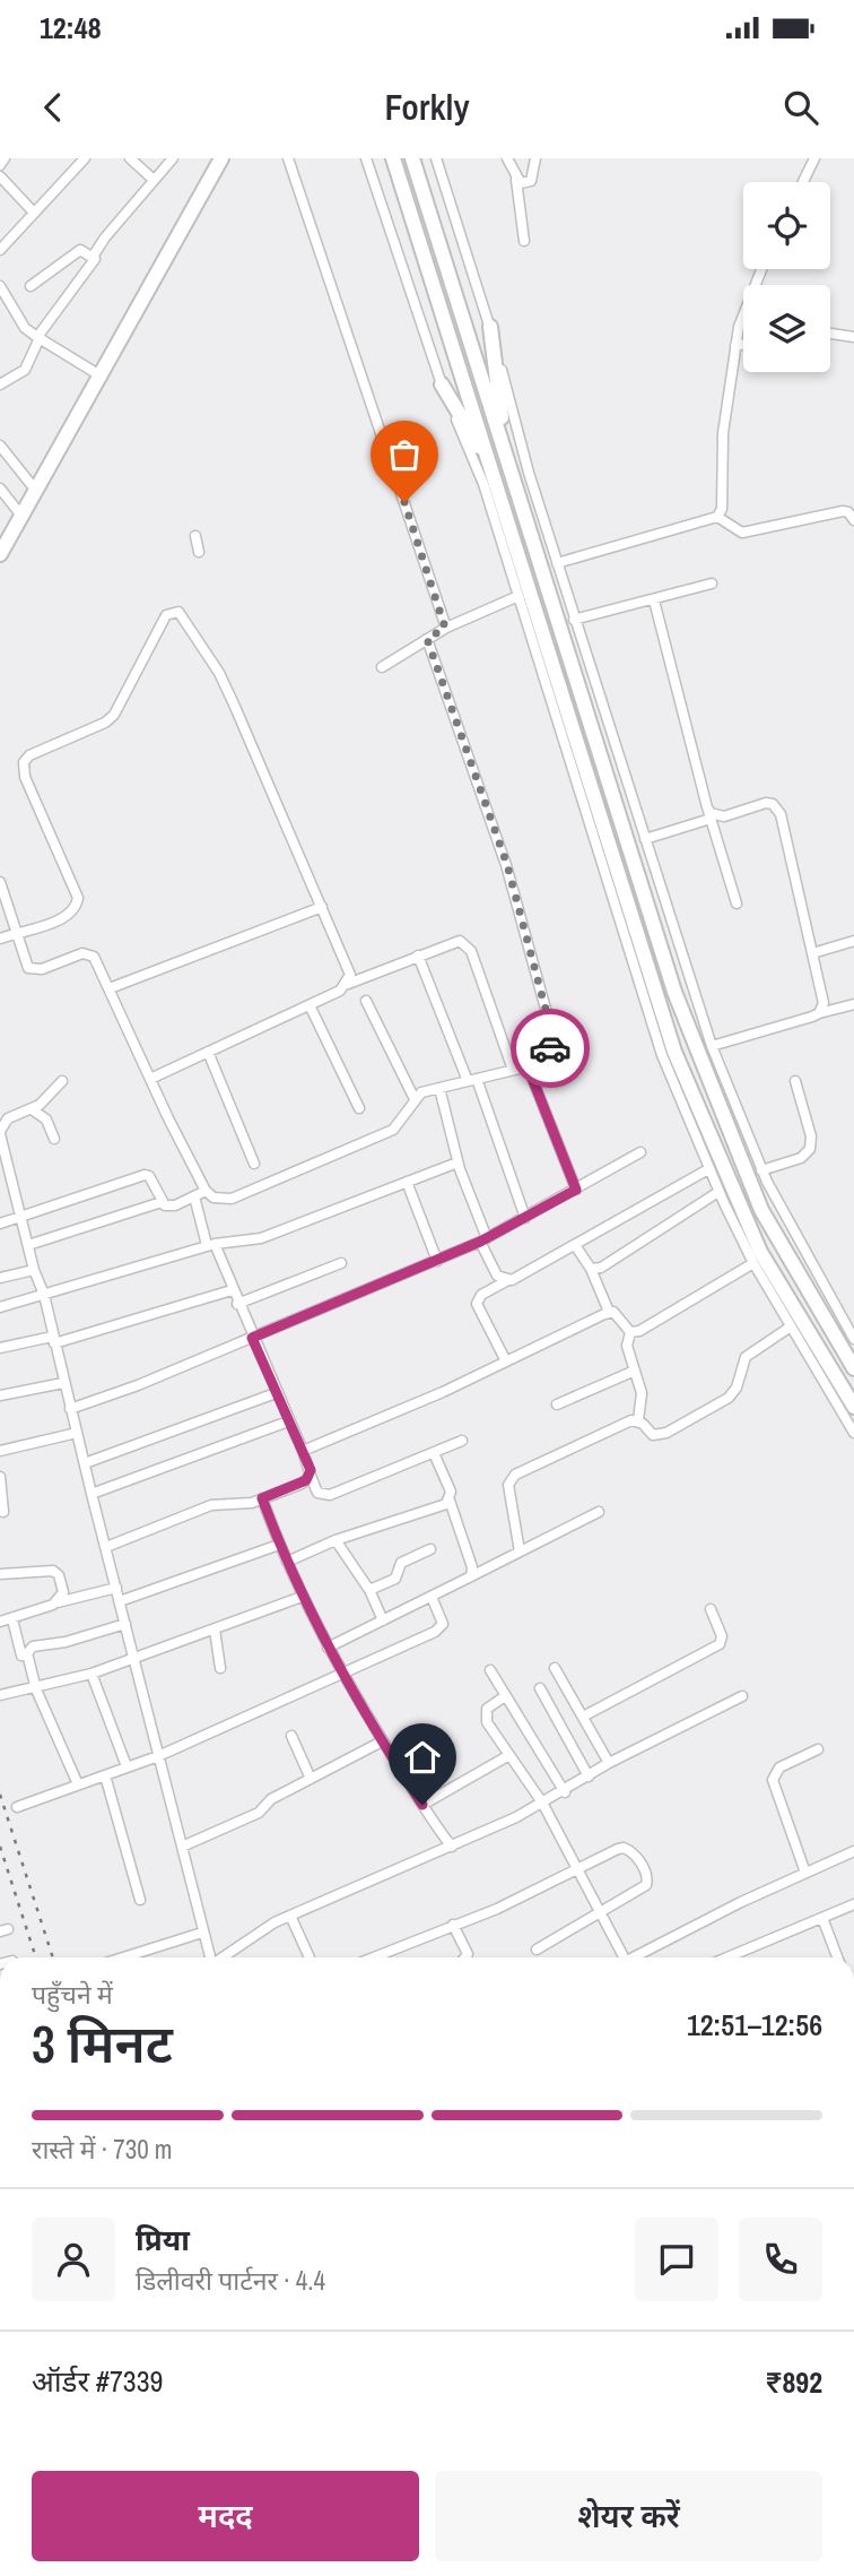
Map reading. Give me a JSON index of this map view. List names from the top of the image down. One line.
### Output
{"page":{"status":"12:48","header":"Forkly","heading":["3 मिनट","पहुँचने में","12:51–12:56"],"panel":["प्रिया","डिलीवरी पार्टनर · 4.4","ऑर्डर #7339","₹892"],"bar":"रास्ते में · 730 m","buttons":["मदद","शेयर करें"]}}
